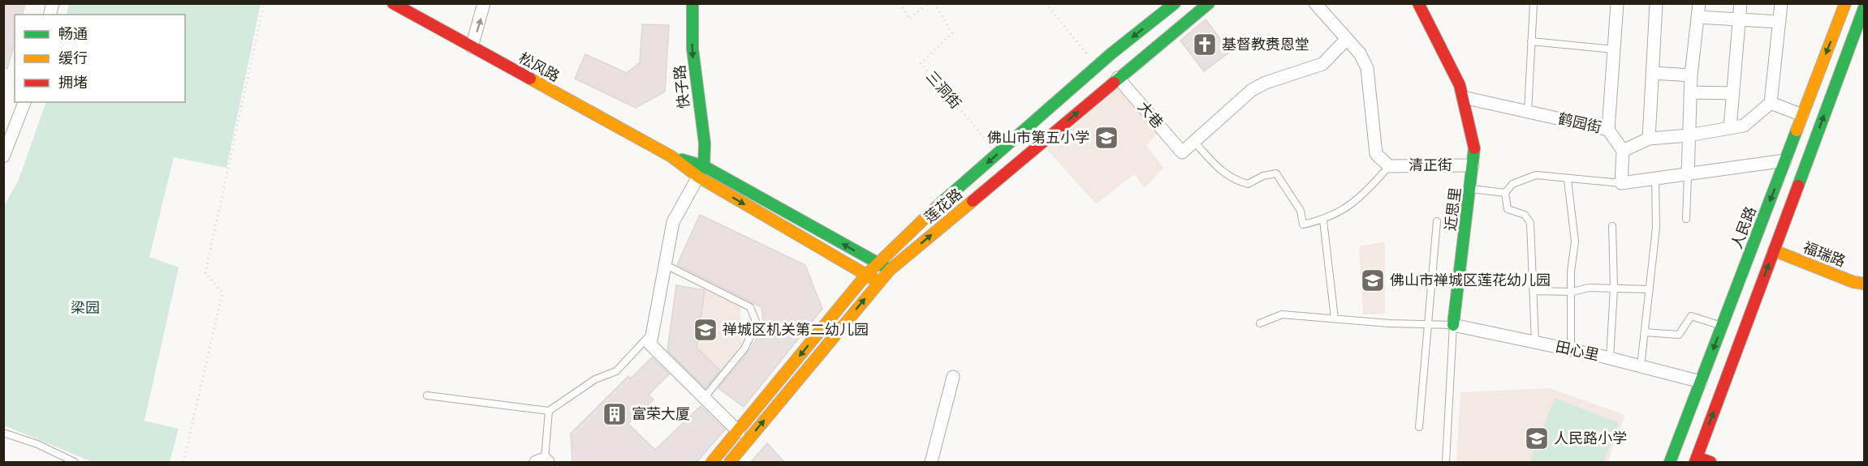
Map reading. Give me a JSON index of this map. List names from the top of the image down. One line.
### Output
{"streets":{"main road":["松风路","快子路","莲花路","近思里","人民路","福瑞路"],"street":["大巷","鹤园街","清正街","田心里"],"path":["三洞街"]},"crossings":[["松风路","快子路"],["三洞街","莲花路"],["大巷","莲花路"],["鹤园街","近思里"],["清正街","近思里"],["近思里","田心里"],["人民路","田心里"]],"one_way":["快子路"],"parks":["梁园"],"places":{"church":["基督教赉恩堂"],"school or university":["佛山市第五小学","佛山市禅城区莲花幼儿园","禅城区机关第二幼儿园","人民路小学"],"building":["富荣大厦"]},"legend":["畅通","缓行","拥堵"]}
